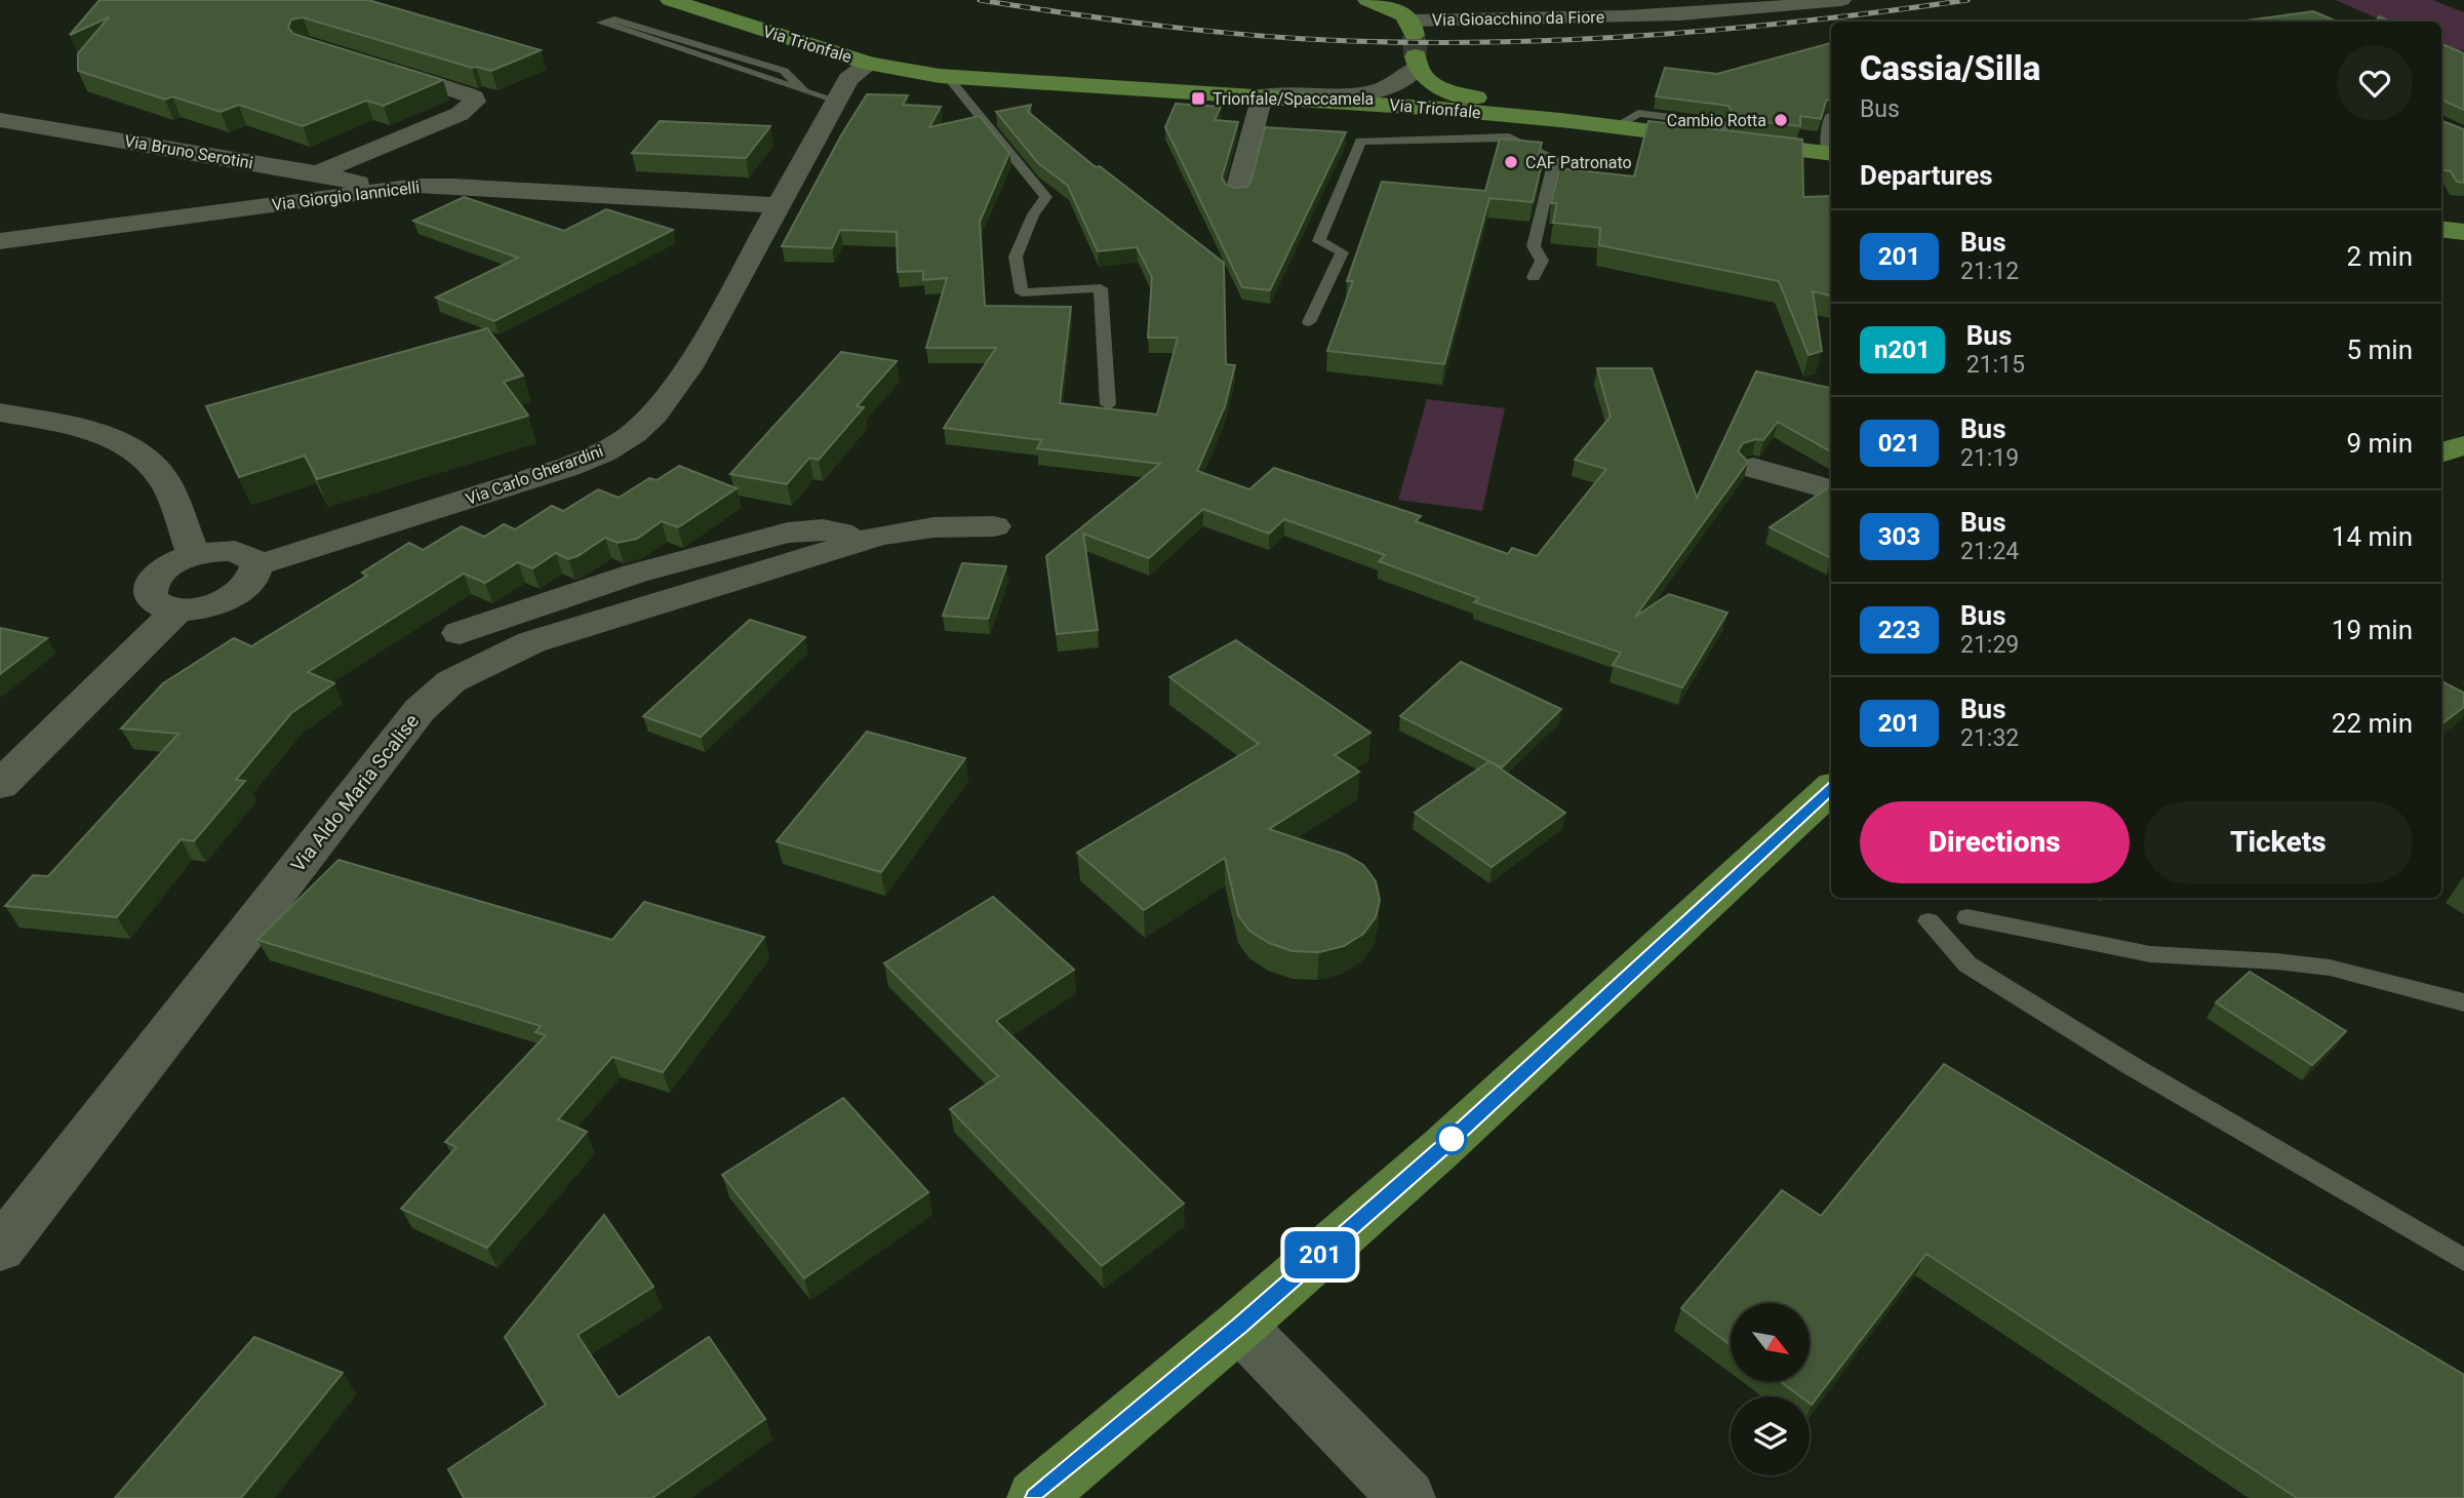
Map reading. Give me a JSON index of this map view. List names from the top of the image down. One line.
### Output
{"streets":{"main road":["Via Trionfale"],"street":["Via Gioacchino da Fiore","Via Bruno Serotini","Via Giorgio Iannicelli","Via Carlo Gherardini","Via Aldo Maria Scalise"]},"crossings":[["Via Trionfale","Via Carlo Gherardini"],["Via Bruno Serotini","Via Giorgio Iannicelli"],["Via Giorgio Iannicelli","Via Carlo Gherardini"]],"places":{"transit":["Trionfale/Spaccamela"],"other":["Cambio Rotta","CAF Patronato"]},"lines":["bus line 201"],"north":"bottom right","page":{"on_map":"201","heading":[["Cassia/Silla","Bus"],"Departures"],"list":[{"mark":"201","name":"Bus","note":"21:12","value":"2 min"},{"mark":"n201","name":"Bus","note":"21:15","value":"5 min"},{"mark":"021","name":"Bus","note":"21:19","value":"9 min"},{"mark":"303","name":"Bus","note":"21:24","value":"14 min"},{"mark":"223","name":"Bus","note":"21:29","value":"19 min"},{"mark":"201","name":"Bus","note":"21:32","value":"22 min"}],"buttons":["Directions","Tickets"]}}
